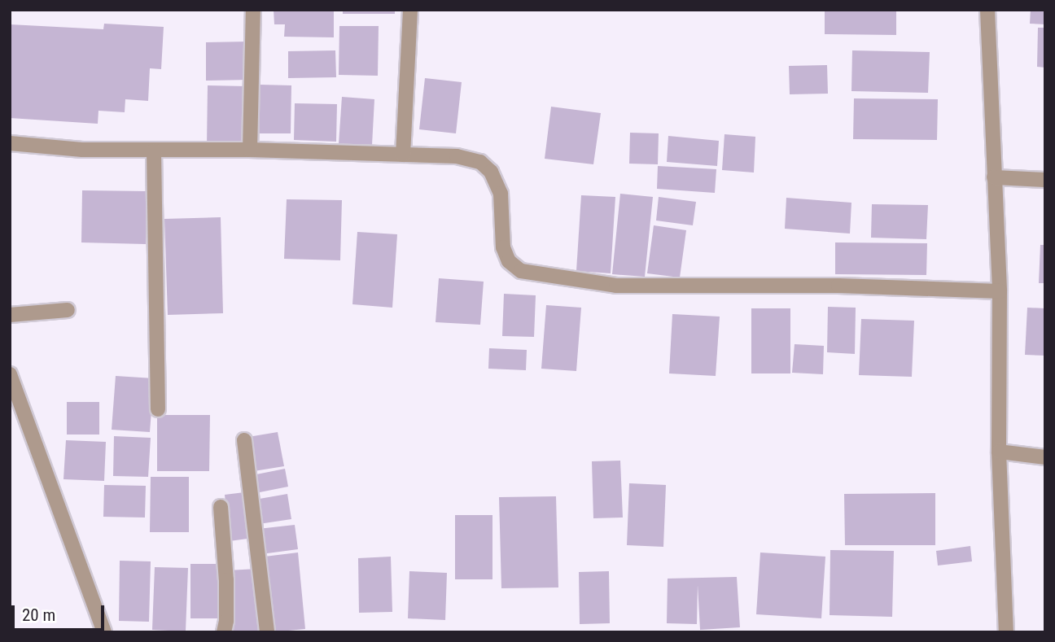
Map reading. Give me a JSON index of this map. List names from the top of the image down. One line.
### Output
{"scale_bar":"20 m"}
